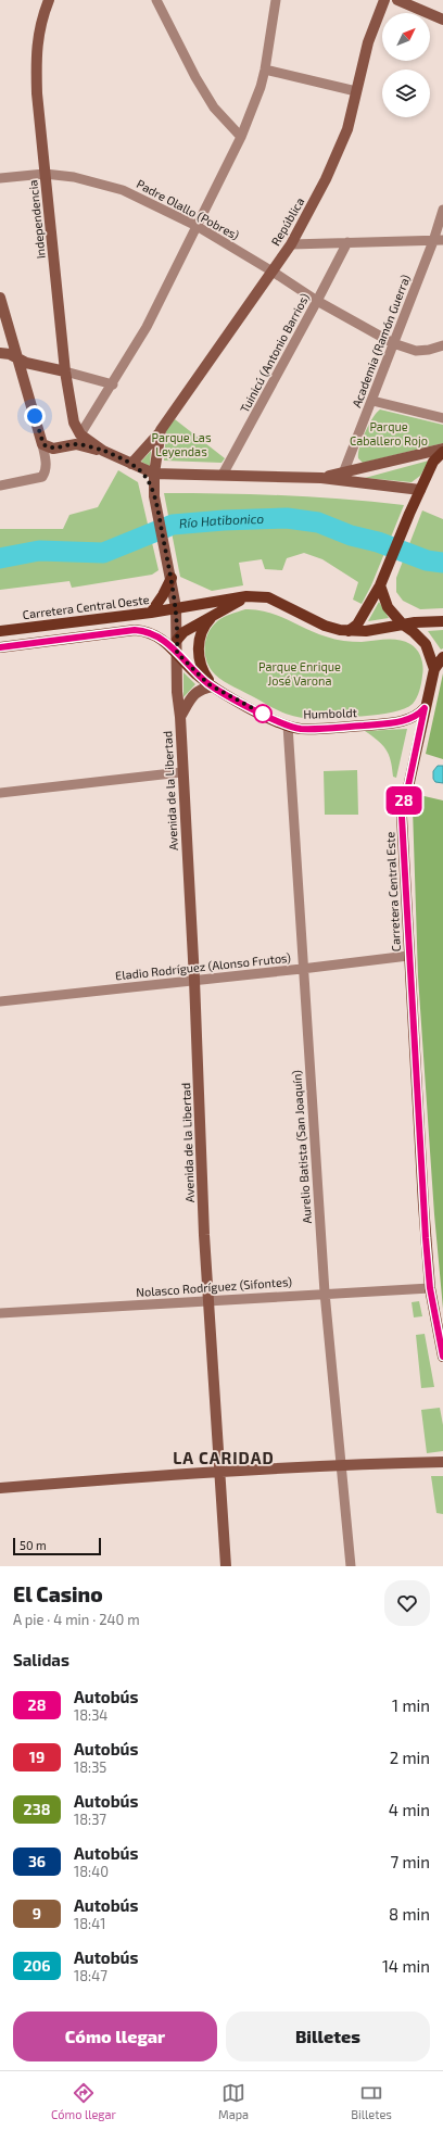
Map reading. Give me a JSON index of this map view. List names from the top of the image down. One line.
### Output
{"streets":{"main road":["Independencia","República","Carretera Central Oeste","Humboldt","Avenida de la Libertad","Carretera Central Este"],"street":["Padre Olallo (Pobres)","Academia (Ramón Guerra)","Tuinicú (Antonio Barrios)","Eladio Rodríguez (Alonso Frutos)","Aurelio Batista (San Joaquín)","Nolasco Rodríguez (Sifontes)"]},"crossings":[["Padre Olallo (Pobres)","Independencia"],["Padre Olallo (Pobres)","República"],["Padre Olallo (Pobres)","Academia (Ramón Guerra)"],["Padre Olallo (Pobres)","Tuinicú (Antonio Barrios)"],["República","Avenida de la Libertad"],["Carretera Central Oeste","Avenida de la Libertad"],["Humboldt","Avenida de la Libertad"],["Humboldt","Carretera Central Este"],["Humboldt","Aurelio Batista (San Joaquín)"],["Avenida de la Libertad","Eladio Rodríguez (Alonso Frutos)"],["Avenida de la Libertad","Nolasco Rodríguez (Sifontes)"],["Carretera Central Este","Eladio Rodríguez (Alonso Frutos)"],["Carretera Central Este","Nolasco Rodríguez (Sifontes)"],["Eladio Rodríguez (Alonso Frutos)","Aurelio Batista (San Joaquín)"],["Aurelio Batista (San Joaquín)","Nolasco Rodríguez (Sifontes)"]],"districts":["LA CARIDAD"],"water":["Río Hatibonico"],"parks":["Parque Caballero Rojo","Parque Las Leyendas","Parque Enrique José Varona"],"lines":["bus line 28"],"scale_bar":"50 m","north":"top right","page":{"on_map":"28","scale":"50 m","heading":[["El Casino","A pie · 4 min · 240 m"],"Salidas"],"list":[{"mark":"28","name":"Autobús","note":"18:34","value":"1 min"},{"mark":"19","name":"Autobús","note":"18:35","value":"2 min"},{"mark":"238","name":"Autobús","note":"18:37","value":"4 min"},{"mark":"36","name":"Autobús","note":"18:40","value":"7 min"},{"mark":"9","name":"Autobús","note":"18:41","value":"8 min"},{"mark":"206","name":"Autobús","note":"18:47","value":"14 min"}],"buttons":["Cómo llegar","Billetes"],"tabs":["Cómo llegar","Mapa","Billetes"]}}
